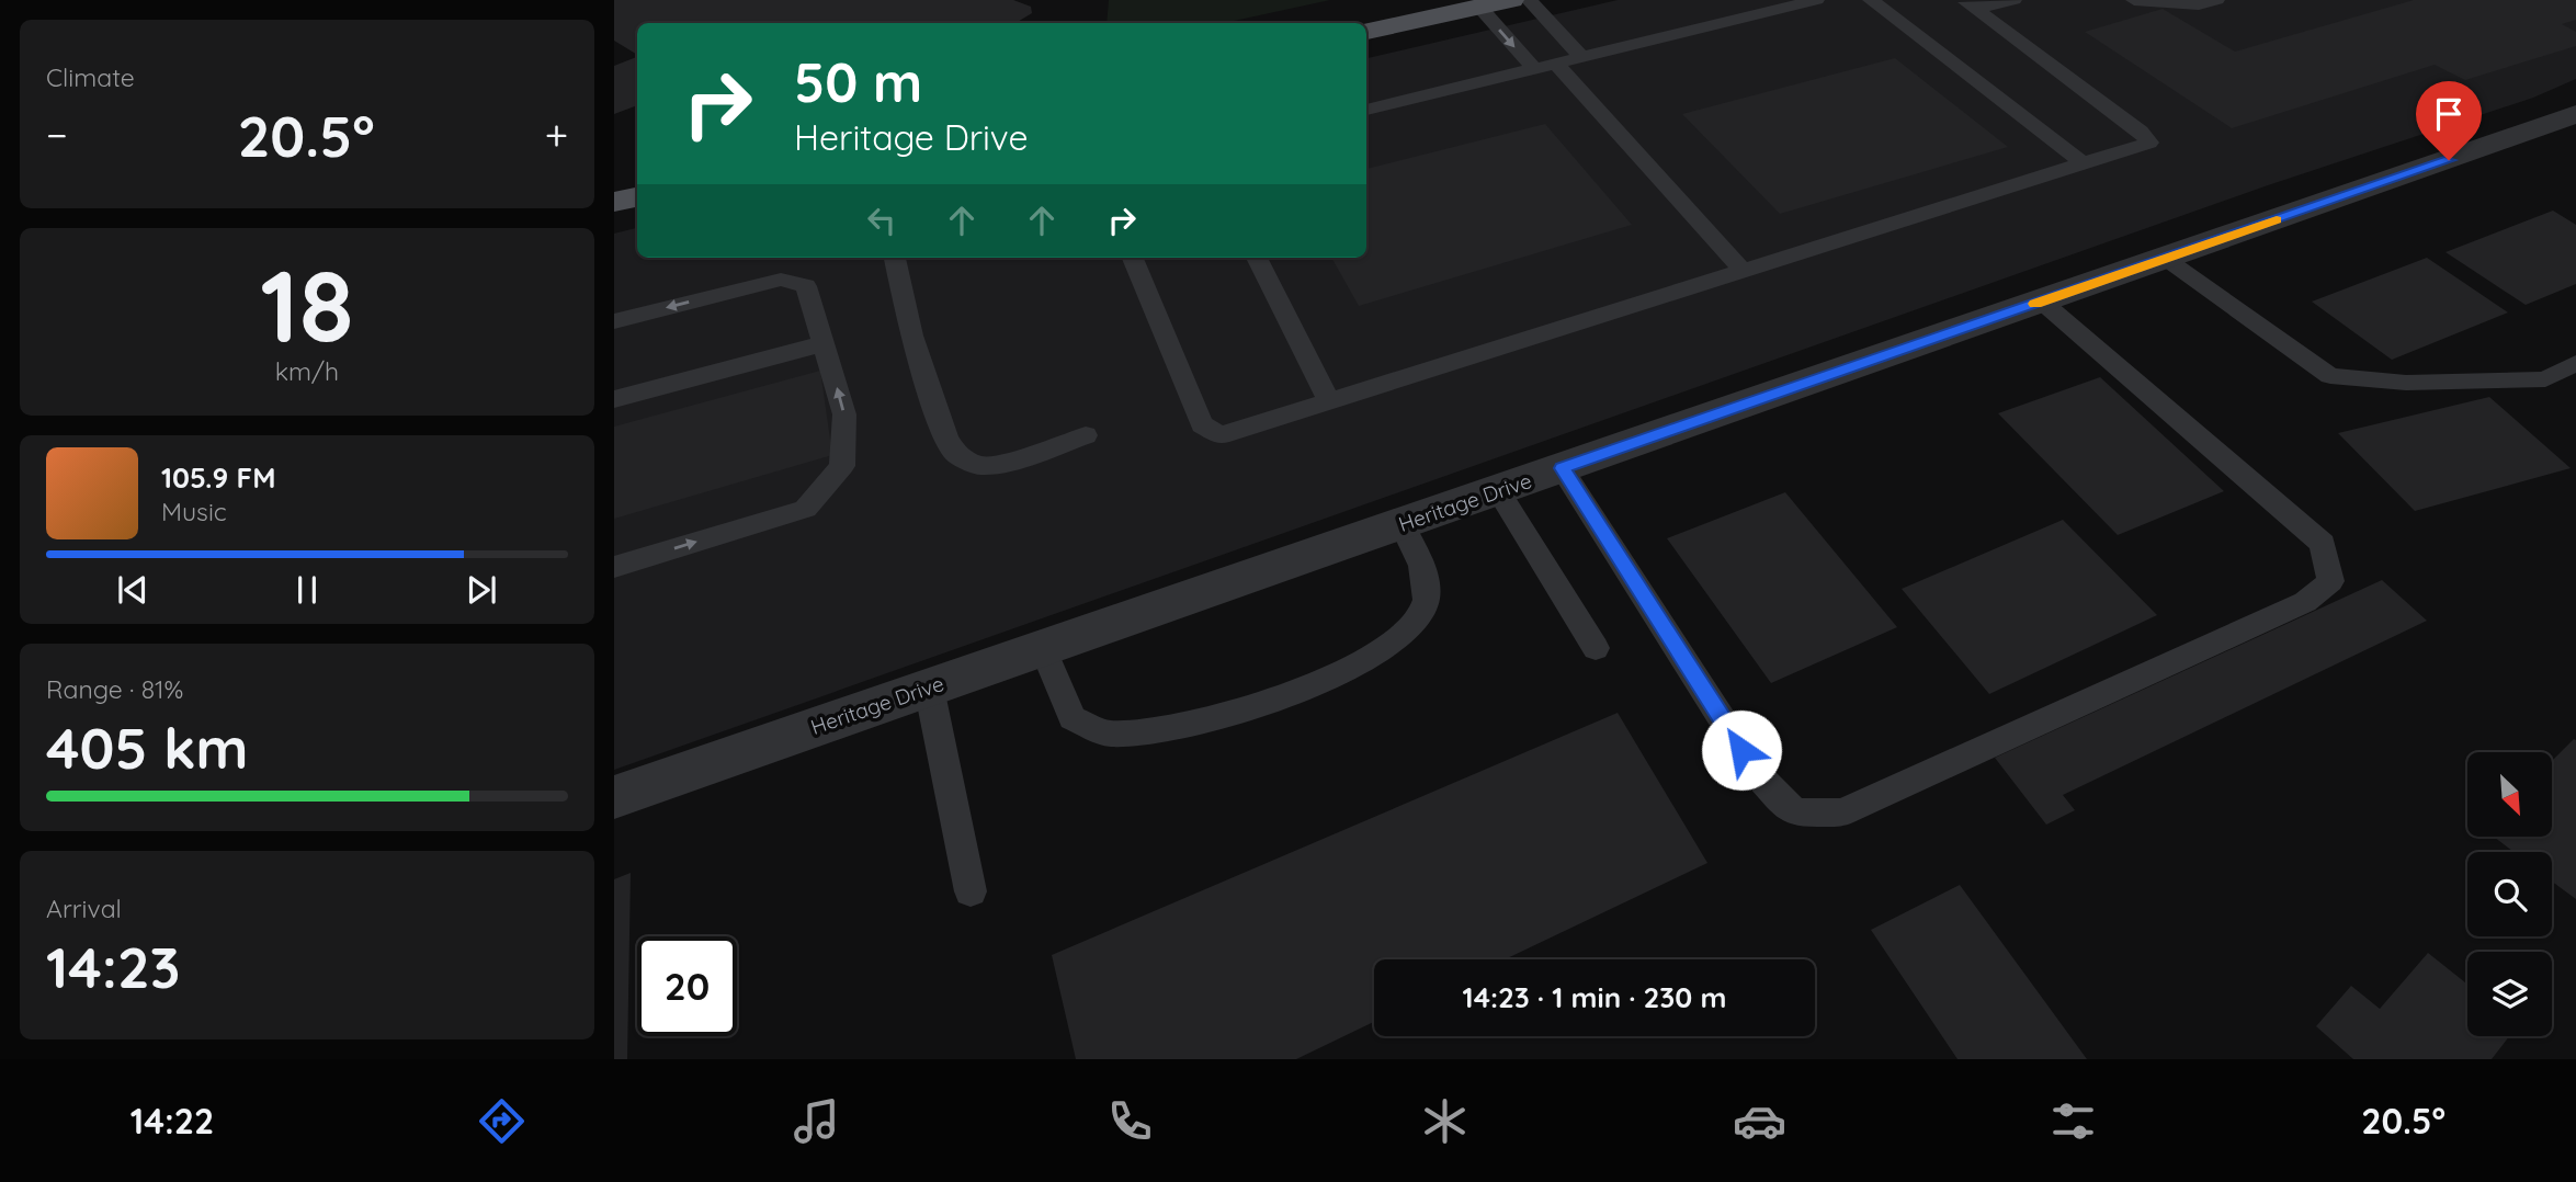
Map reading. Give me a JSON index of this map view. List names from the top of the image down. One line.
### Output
{"streets":{"street":["Heritage Drive"]},"north":"bottom right","page":{"tile":["Climate",["18","km/h"],["Range · 81%","405 km"],["Arrival","14:23"]],"turn":["50 m","Heritage Drive"],"heat":["−","20.5°","+"],"song":["105.9 FM","Music"],"limit":"20","trip":"14:23 · 1 min · 230 m","tabs":["14:22","20.5°"]}}
